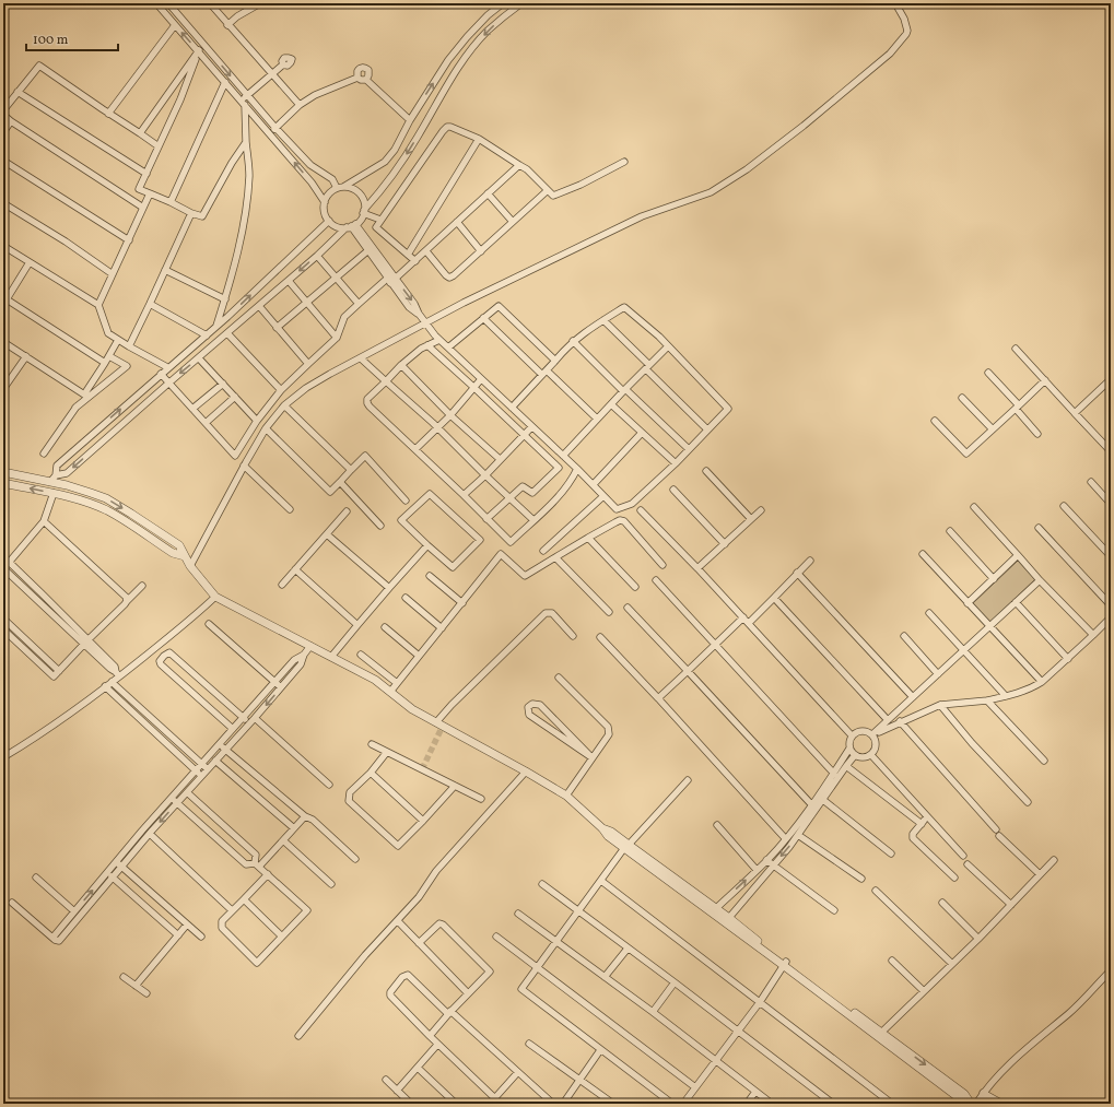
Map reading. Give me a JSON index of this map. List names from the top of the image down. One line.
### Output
{"scale_bar":"100 m"}
